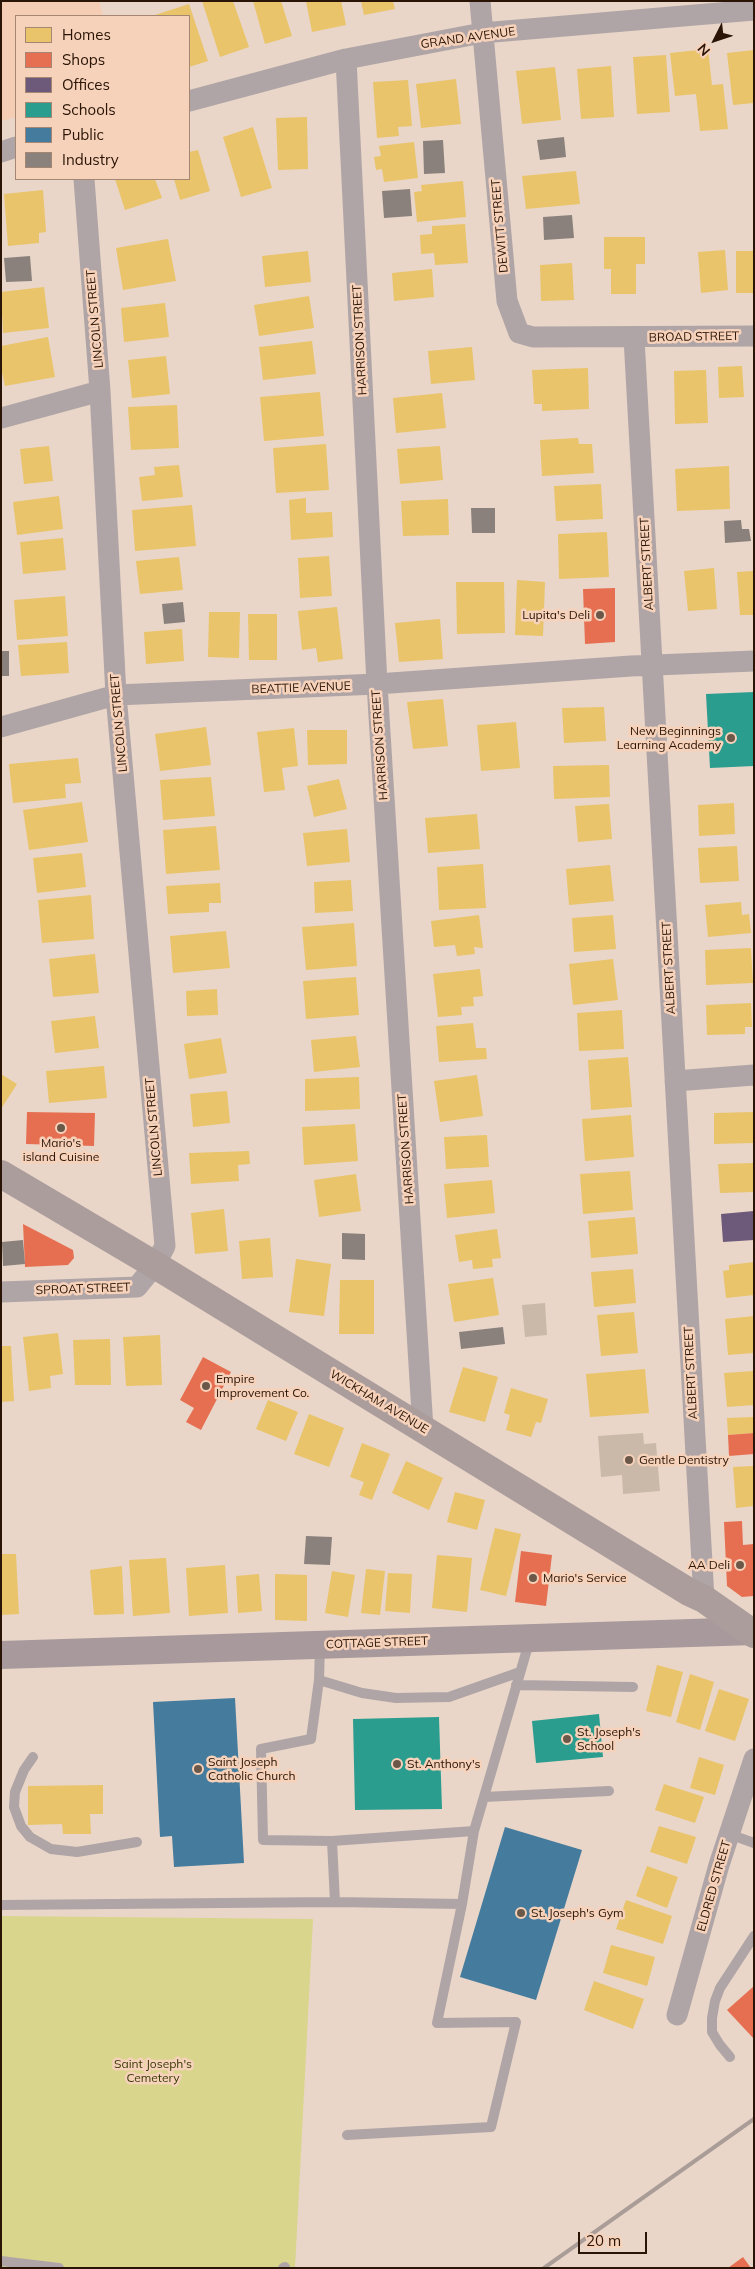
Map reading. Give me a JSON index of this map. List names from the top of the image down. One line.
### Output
{"streets":{"main road":["WICKHAM AVENUE"],"street":["GRAND AVENUE","DEWITT STREET","LINCOLN STREET","BROAD STREET","HARRISON STREET","ALBERT STREET","BEATTIE AVENUE","SPROAT STREET","COTTAGE STREET","ELDRED STREET"]},"crossings":[["GRAND AVENUE","DEWITT STREET"],["GRAND AVENUE","HARRISON STREET"],["DEWITT STREET","BROAD STREET"],["DEWITT STREET","ALBERT STREET"],["LINCOLN STREET","BEATTIE AVENUE"],["LINCOLN STREET","SPROAT STREET"],["LINCOLN STREET","WICKHAM AVENUE"],["BROAD STREET","ALBERT STREET"],["HARRISON STREET","BEATTIE AVENUE"],["HARRISON STREET","WICKHAM AVENUE"],["ALBERT STREET","BEATTIE AVENUE"],["ALBERT STREET","WICKHAM AVENUE"],["SPROAT STREET","WICKHAM AVENUE"],["WICKHAM AVENUE","COTTAGE STREET"]],"parks":["Saint Joseph's Cemetery"],"places":["Lupita's Deli","New Beginnings Learning Academy","Mario's island Cuisine","Empire Improvement Co.","Gentle Dentistry","AA Deli","Mario's Service","St. Joseph's School","St. Anthony's","Saint Joseph Catholic Church","St. Joseph's Gym"],"legend":["Homes","Shops","Offices","Schools","Public","Industry"],"scale_bar":"20 m","north":"bottom left"}
